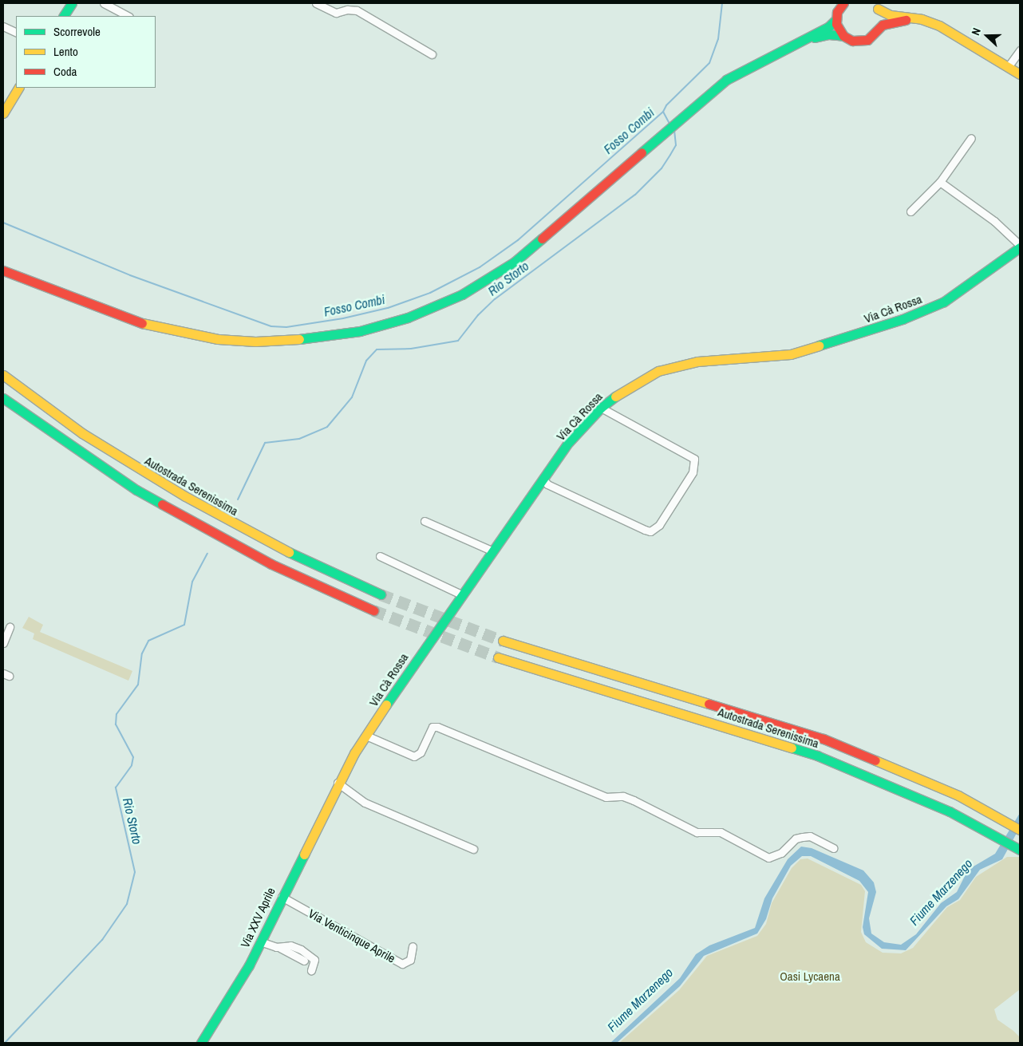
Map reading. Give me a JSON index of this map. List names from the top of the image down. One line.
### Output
{"streets":{"main road":["Via Cà Rossa","Autostrada Serenissima","Via XXV Aprile"],"street":["Via Venticinque Aprile"]},"crossings":[["Via Cà Rossa","Via XXV Aprile"],["Via XXV Aprile","Via Venticinque Aprile"]],"water":["Fosso Combi","Rio Storto","Fiume Marzenego"],"parks":["Oasi Lycaena"],"legend":["Scorrevole","Lento","Coda"],"north":"left"}
